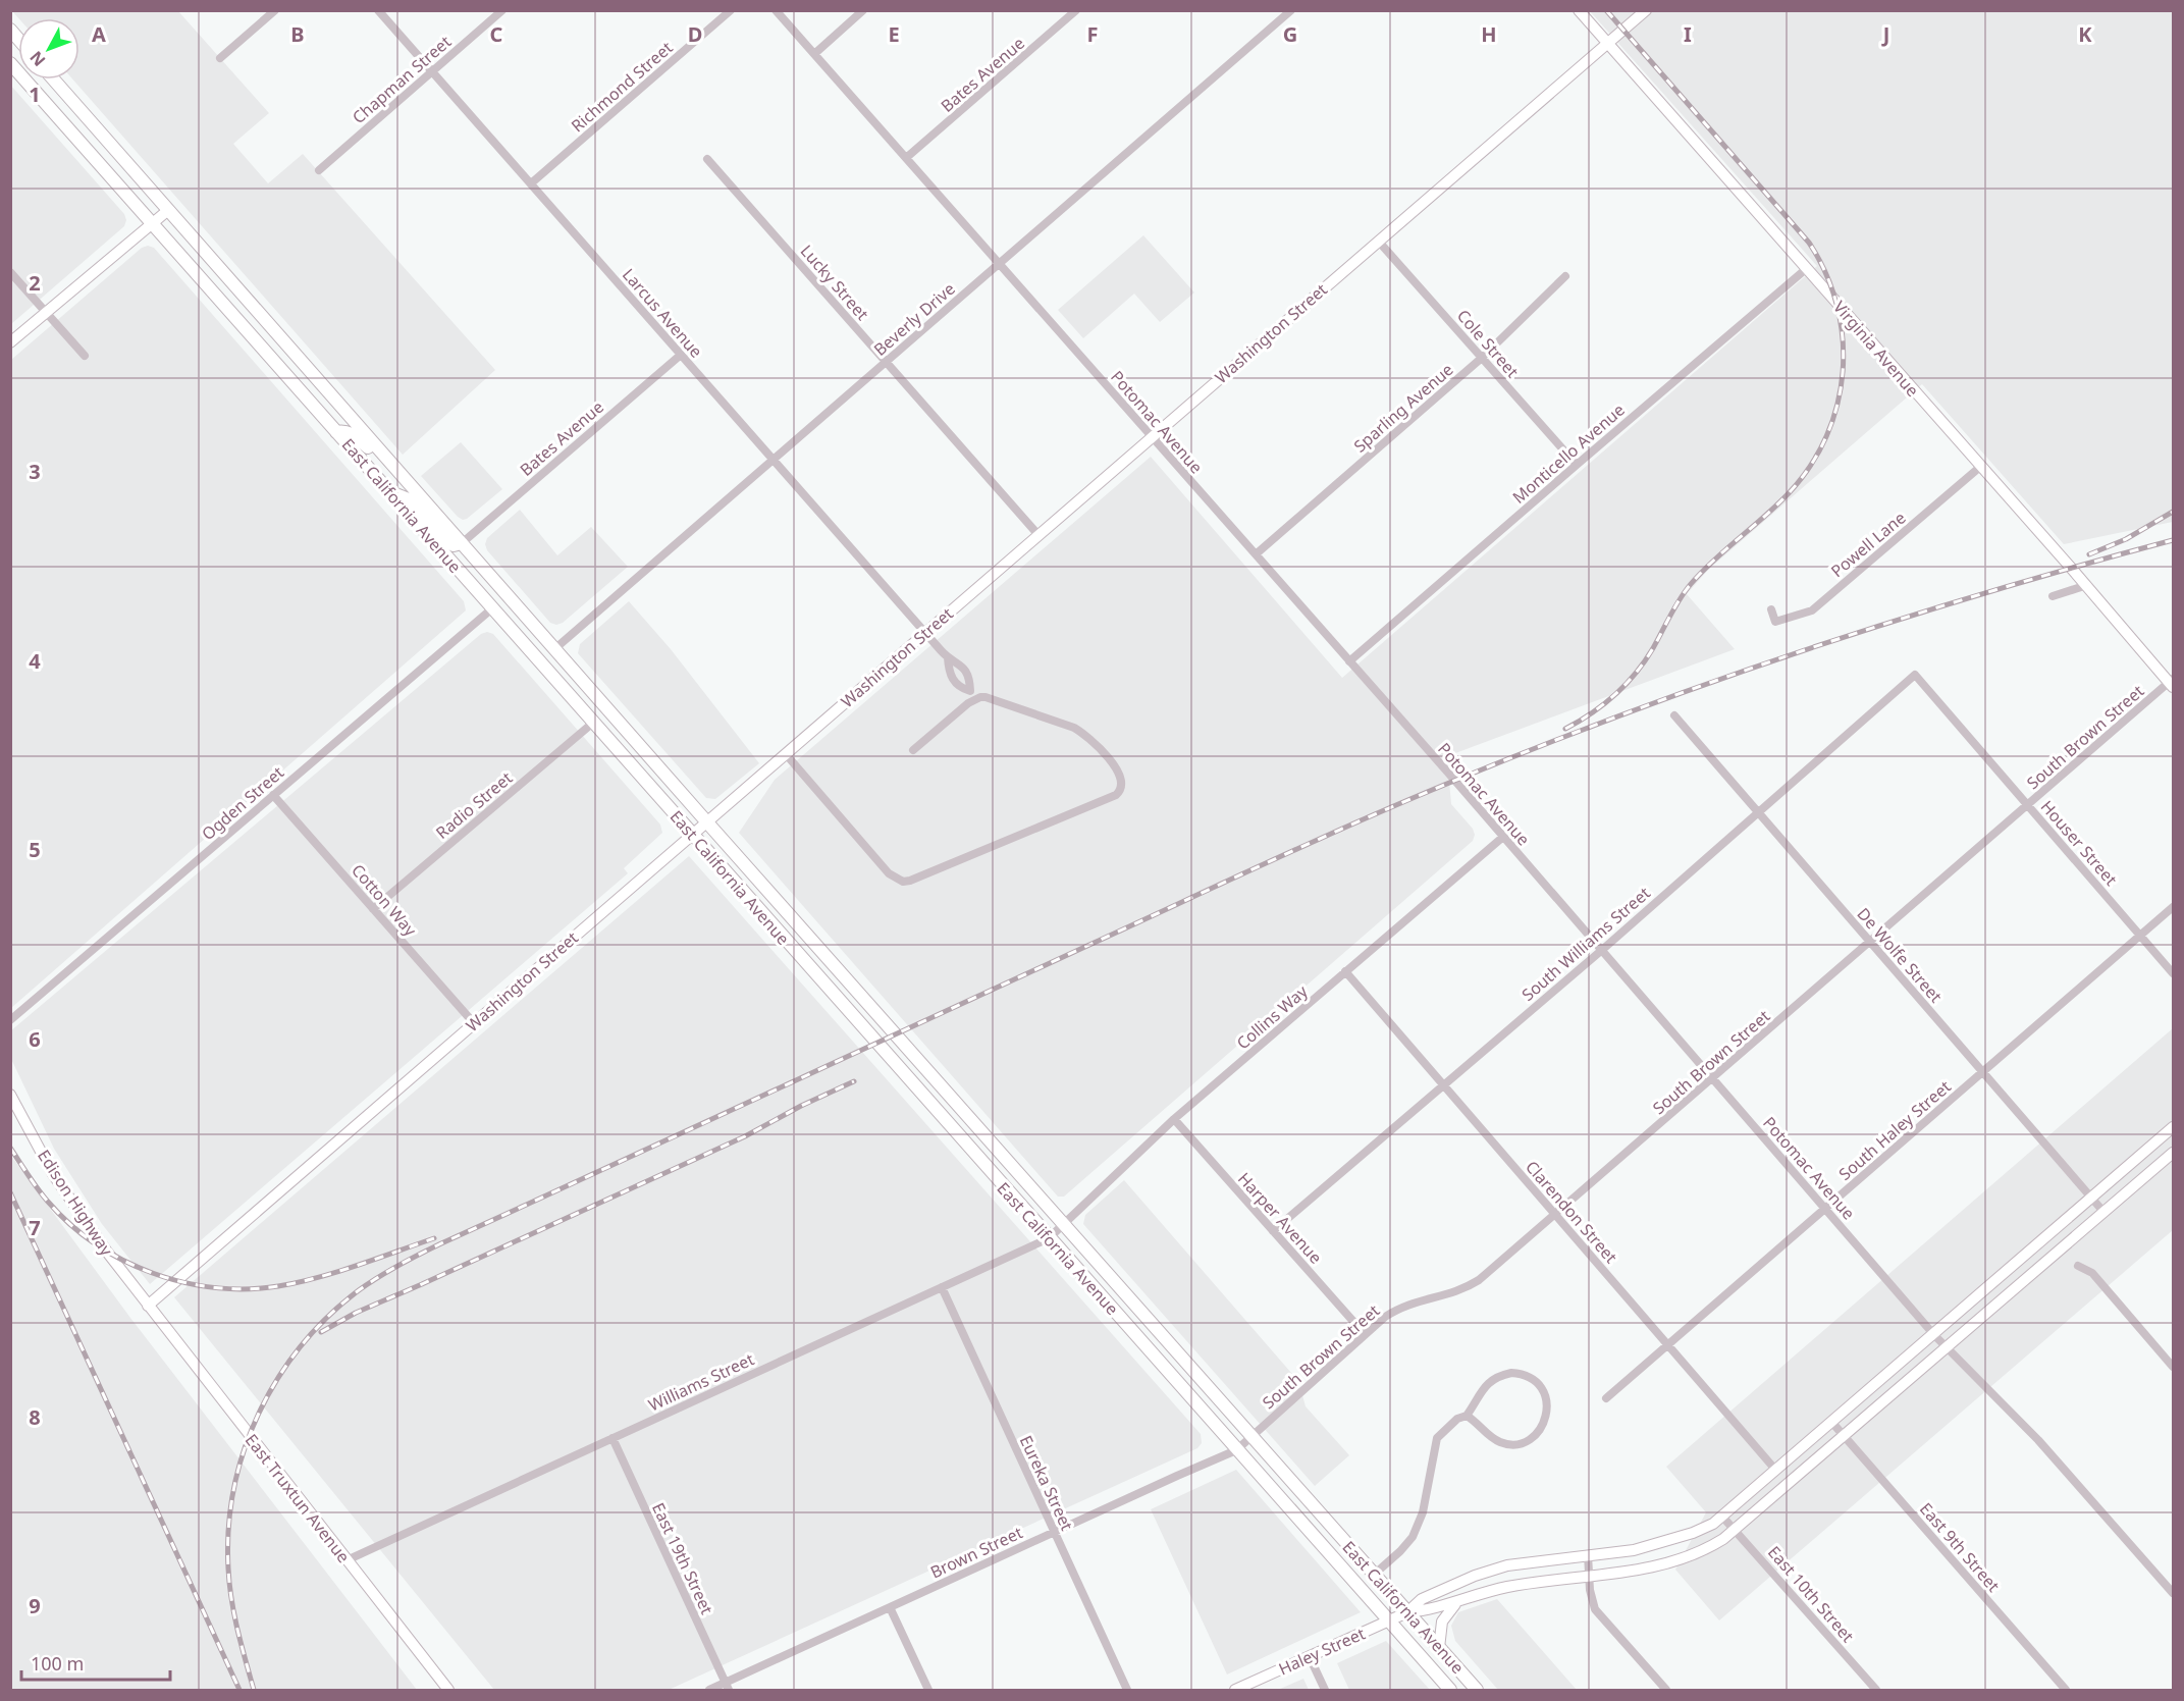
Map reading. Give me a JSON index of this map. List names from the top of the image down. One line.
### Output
{"streets":{"main road":["East California Avenue"],"street":["Bates Avenue","Chapman Street","Richmond Street","Lucky Street","Larcus Avenue","Beverly Drive","Washington Street","Cole Street","Virginia Avenue","Sparling Avenue","Potomac Avenue","Monticello Avenue","Powell Lane","South Brown Street","Ogden Street","Radio Street","Houser Street","Cotton Way","South Williams Street","De Wolfe Street","Collins Way","South Haley Street","Edison Highway","Clarendon Street","Harper Avenue","Williams Street","Eureka Street","East Truxtun Avenue","East 9th Street","Brown Street","East 19th Street","East 10th Street","Haley Street"]},"crossings":[["Bates Avenue","Larcus Avenue"],["Bates Avenue","Potomac Avenue"],["Bates Avenue","East California Avenue"],["Chapman Street","Larcus Avenue"],["Richmond Street","Larcus Avenue"],["Lucky Street","Beverly Drive"],["Lucky Street","Washington Street"],["Larcus Avenue","Beverly Drive"],["Larcus Avenue","Washington Street"],["Beverly Drive","Potomac Avenue"],["Beverly Drive","East California Avenue"],["Washington Street","Cole Street"],["Washington Street","Virginia Avenue"],["Washington Street","Potomac Avenue"],["Washington Street","East California Avenue"],["Washington Street","Cotton Way"],["Washington Street","Edison Highway"],["Washington Street","East Truxtun Avenue"],["Cole Street","Sparling Avenue"],["Cole Street","Monticello Avenue"],["Virginia Avenue","Monticello Avenue"],["Virginia Avenue","Powell Lane"],["Virginia Avenue","South Brown Street"],["Sparling Avenue","Potomac Avenue"],["Potomac Avenue","Monticello Avenue"],["Potomac Avenue","South Brown Street"],["Potomac Avenue","South Williams Street"],["Potomac Avenue","Collins Way"],["Potomac Avenue","South Haley Street"],["East California Avenue","South Brown Street"],["East California Avenue","Ogden Street"],["East California Avenue","Radio Street"],["East California Avenue","Collins Way"],["East California Avenue","Williams Street"],["East California Avenue","Brown Street"],["East California Avenue","Haley Street"],["South Brown Street","Houser Street"],["South Brown Street","De Wolfe Street"],["South Brown Street","Clarendon Street"],["South Brown Street","Harper Avenue"],["South Brown Street","Brown Street"],["Ogden Street","Cotton Way"],["Radio Street","Cotton Way"],["Houser Street","South Williams Street"],["Houser Street","South Haley Street"],["South Williams Street","De Wolfe Street"],["South Williams Street","Clarendon Street"],["South Williams Street","Harper Avenue"],["De Wolfe Street","South Haley Street"],["Collins Way","Clarendon Street"],["Collins Way","Harper Avenue"],["Collins Way","Williams Street"],["South Haley Street","Clarendon Street"],["Edison Highway","East Truxtun Avenue"],["Williams Street","Eureka Street"],["Williams Street","East Truxtun Avenue"],["Williams Street","East 19th Street"],["Eureka Street","Brown Street"],["Brown Street","East 19th Street"]],"scale_bar":"100 m","north":"bottom left","grid":{"columns":["A","B","C","D","E","F","G","H","I","J","K"],"rows":["1","2","3","4","5","6","7","8","9"]}}
